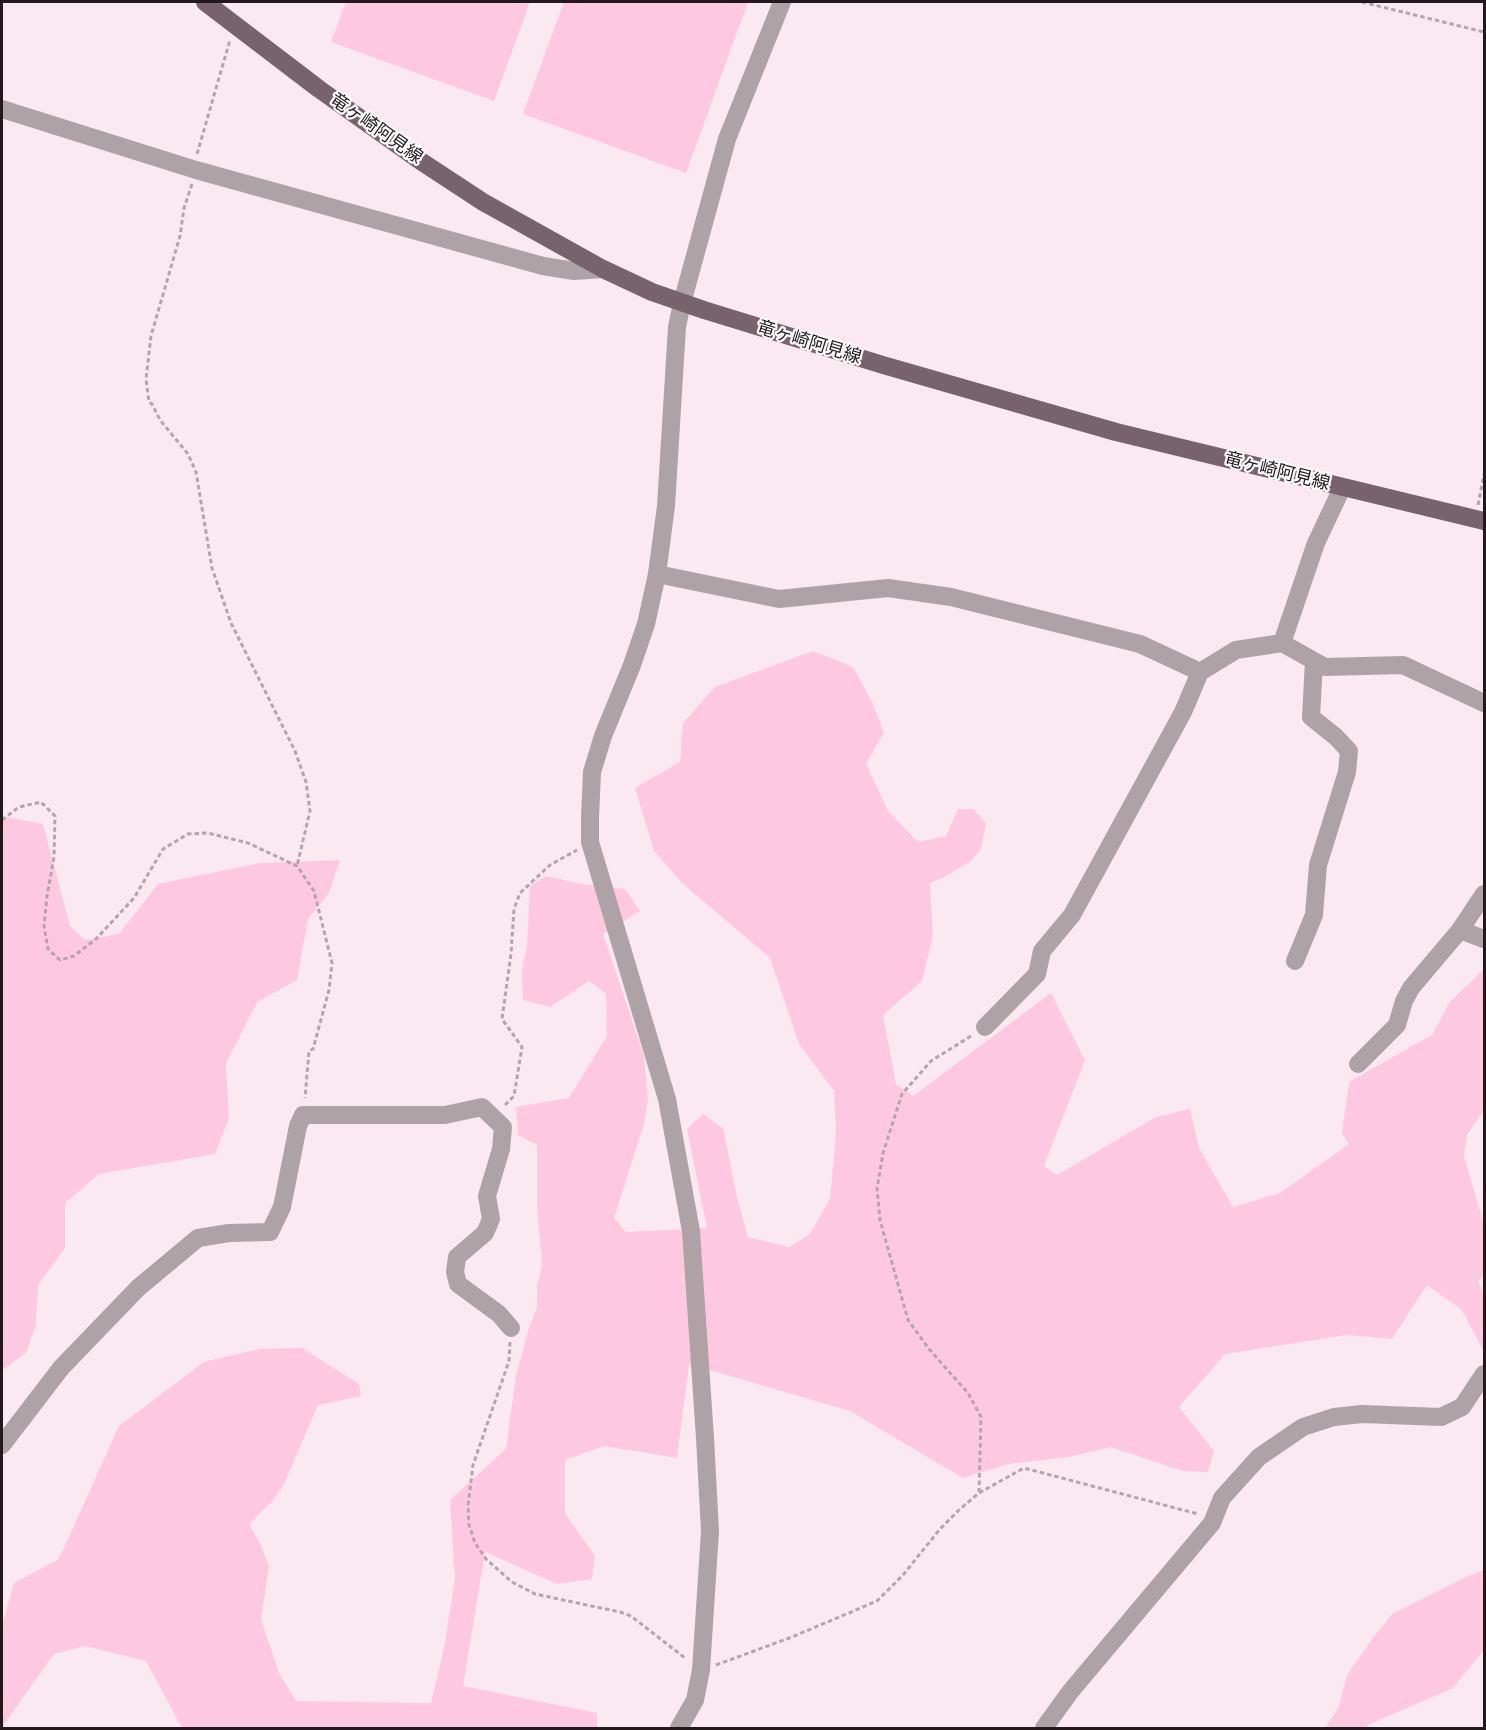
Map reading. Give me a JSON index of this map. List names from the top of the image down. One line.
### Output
{"streets":{"main road":["竜ヶ崎阿見線"]}}
